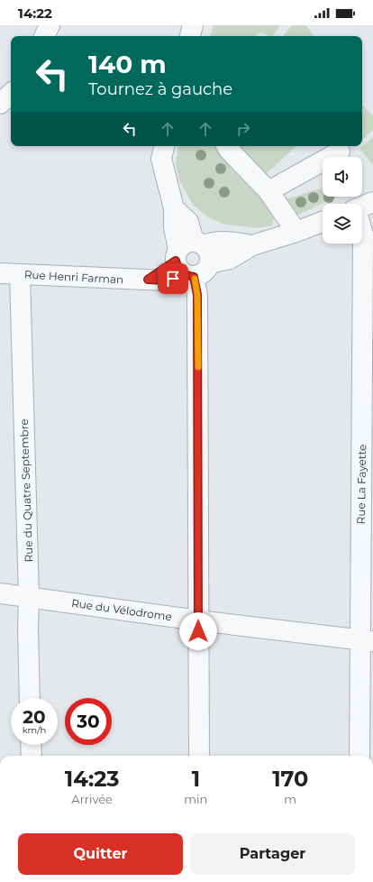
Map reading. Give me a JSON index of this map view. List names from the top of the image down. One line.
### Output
{"streets":{"street":["Rue Henri Farman","Rue La Fayette","Rue du Quatre Septembre","Rue du Vélodrome"]},"crossings":[["Rue Henri Farman","Rue du Quatre Septembre"],["Rue La Fayette","Rue du Vélodrome"],["Rue du Quatre Septembre","Rue du Vélodrome"]],"page":{"status":"14:22","turn":["140 m","Tournez à gauche"],"speed":"20 km/h","limit":"30","eta":["14:23","Arrivée","1","min","170","m"],"buttons":["Quitter","Partager"]}}
